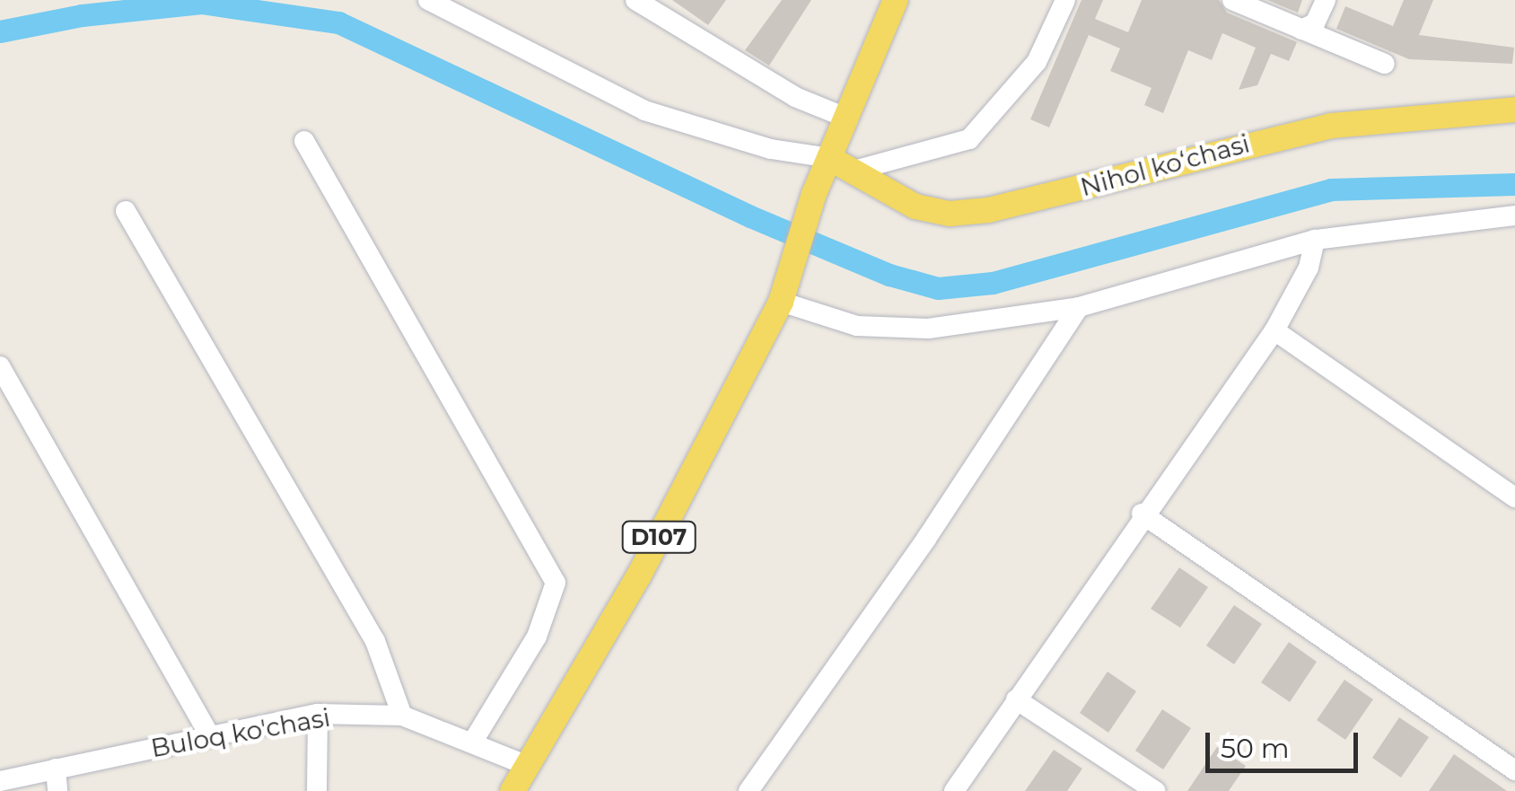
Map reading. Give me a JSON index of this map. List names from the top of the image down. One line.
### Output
{"streets":{"main road":["Nihol koʻchasi","D107"],"street":["Buloq ko'chasi"]},"crossings":[["Nihol koʻchasi","D107"],["D107","Buloq ko'chasi"]],"scale_bar":"50 m"}
